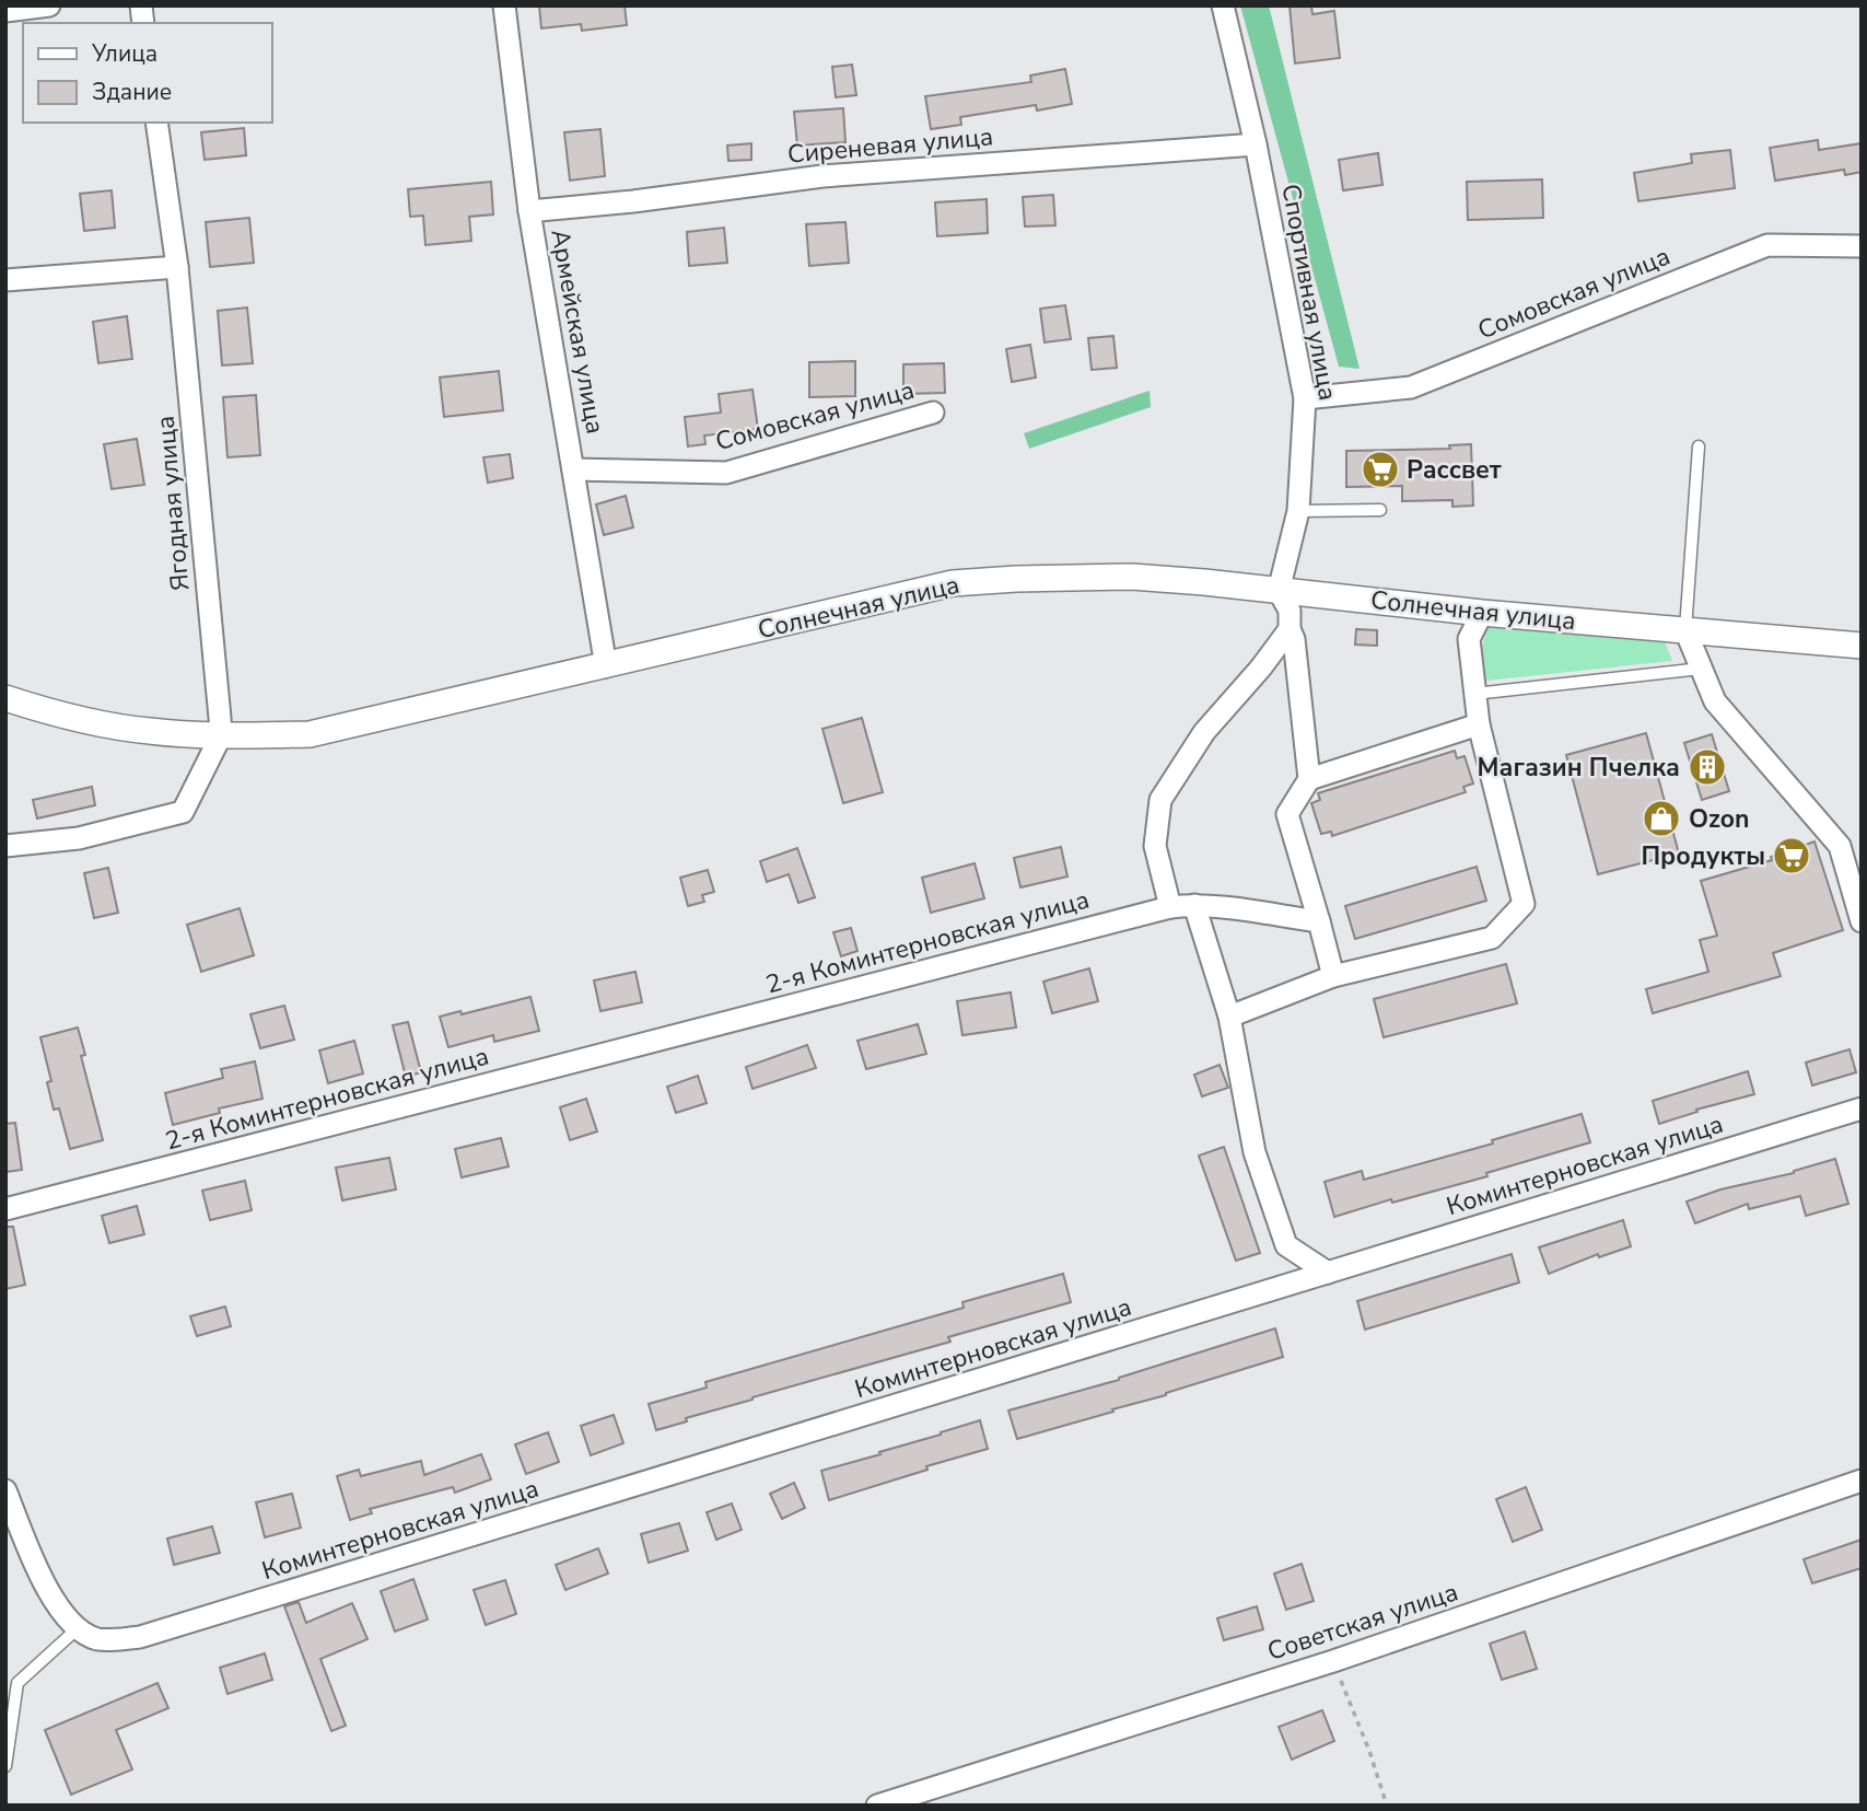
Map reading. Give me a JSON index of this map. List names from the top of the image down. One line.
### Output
{"streets":{"street":["Сиреневая улица","Спортивная улица","Сомовская улица","Армейская улица","Ягодная улица","Солнечная улица","2-я Коминтерновская улица","Коминтерновская улица","Советская улица"]},"crossings":[["Сиреневая улица","Спортивная улица"],["Сиреневая улица","Армейская улица"],["Спортивная улица","Сомовская улица"],["Спортивная улица","Солнечная улица"],["Сомовская улица","Армейская улица"],["Армейская улица","Солнечная улица"],["Ягодная улица","Солнечная улица"]],"places":{"supermarket":["Рассвет","Продукты"],"building":["Магазин Пчелка"],"shop":["Ozon"]},"legend":["Улица","Здание"]}
